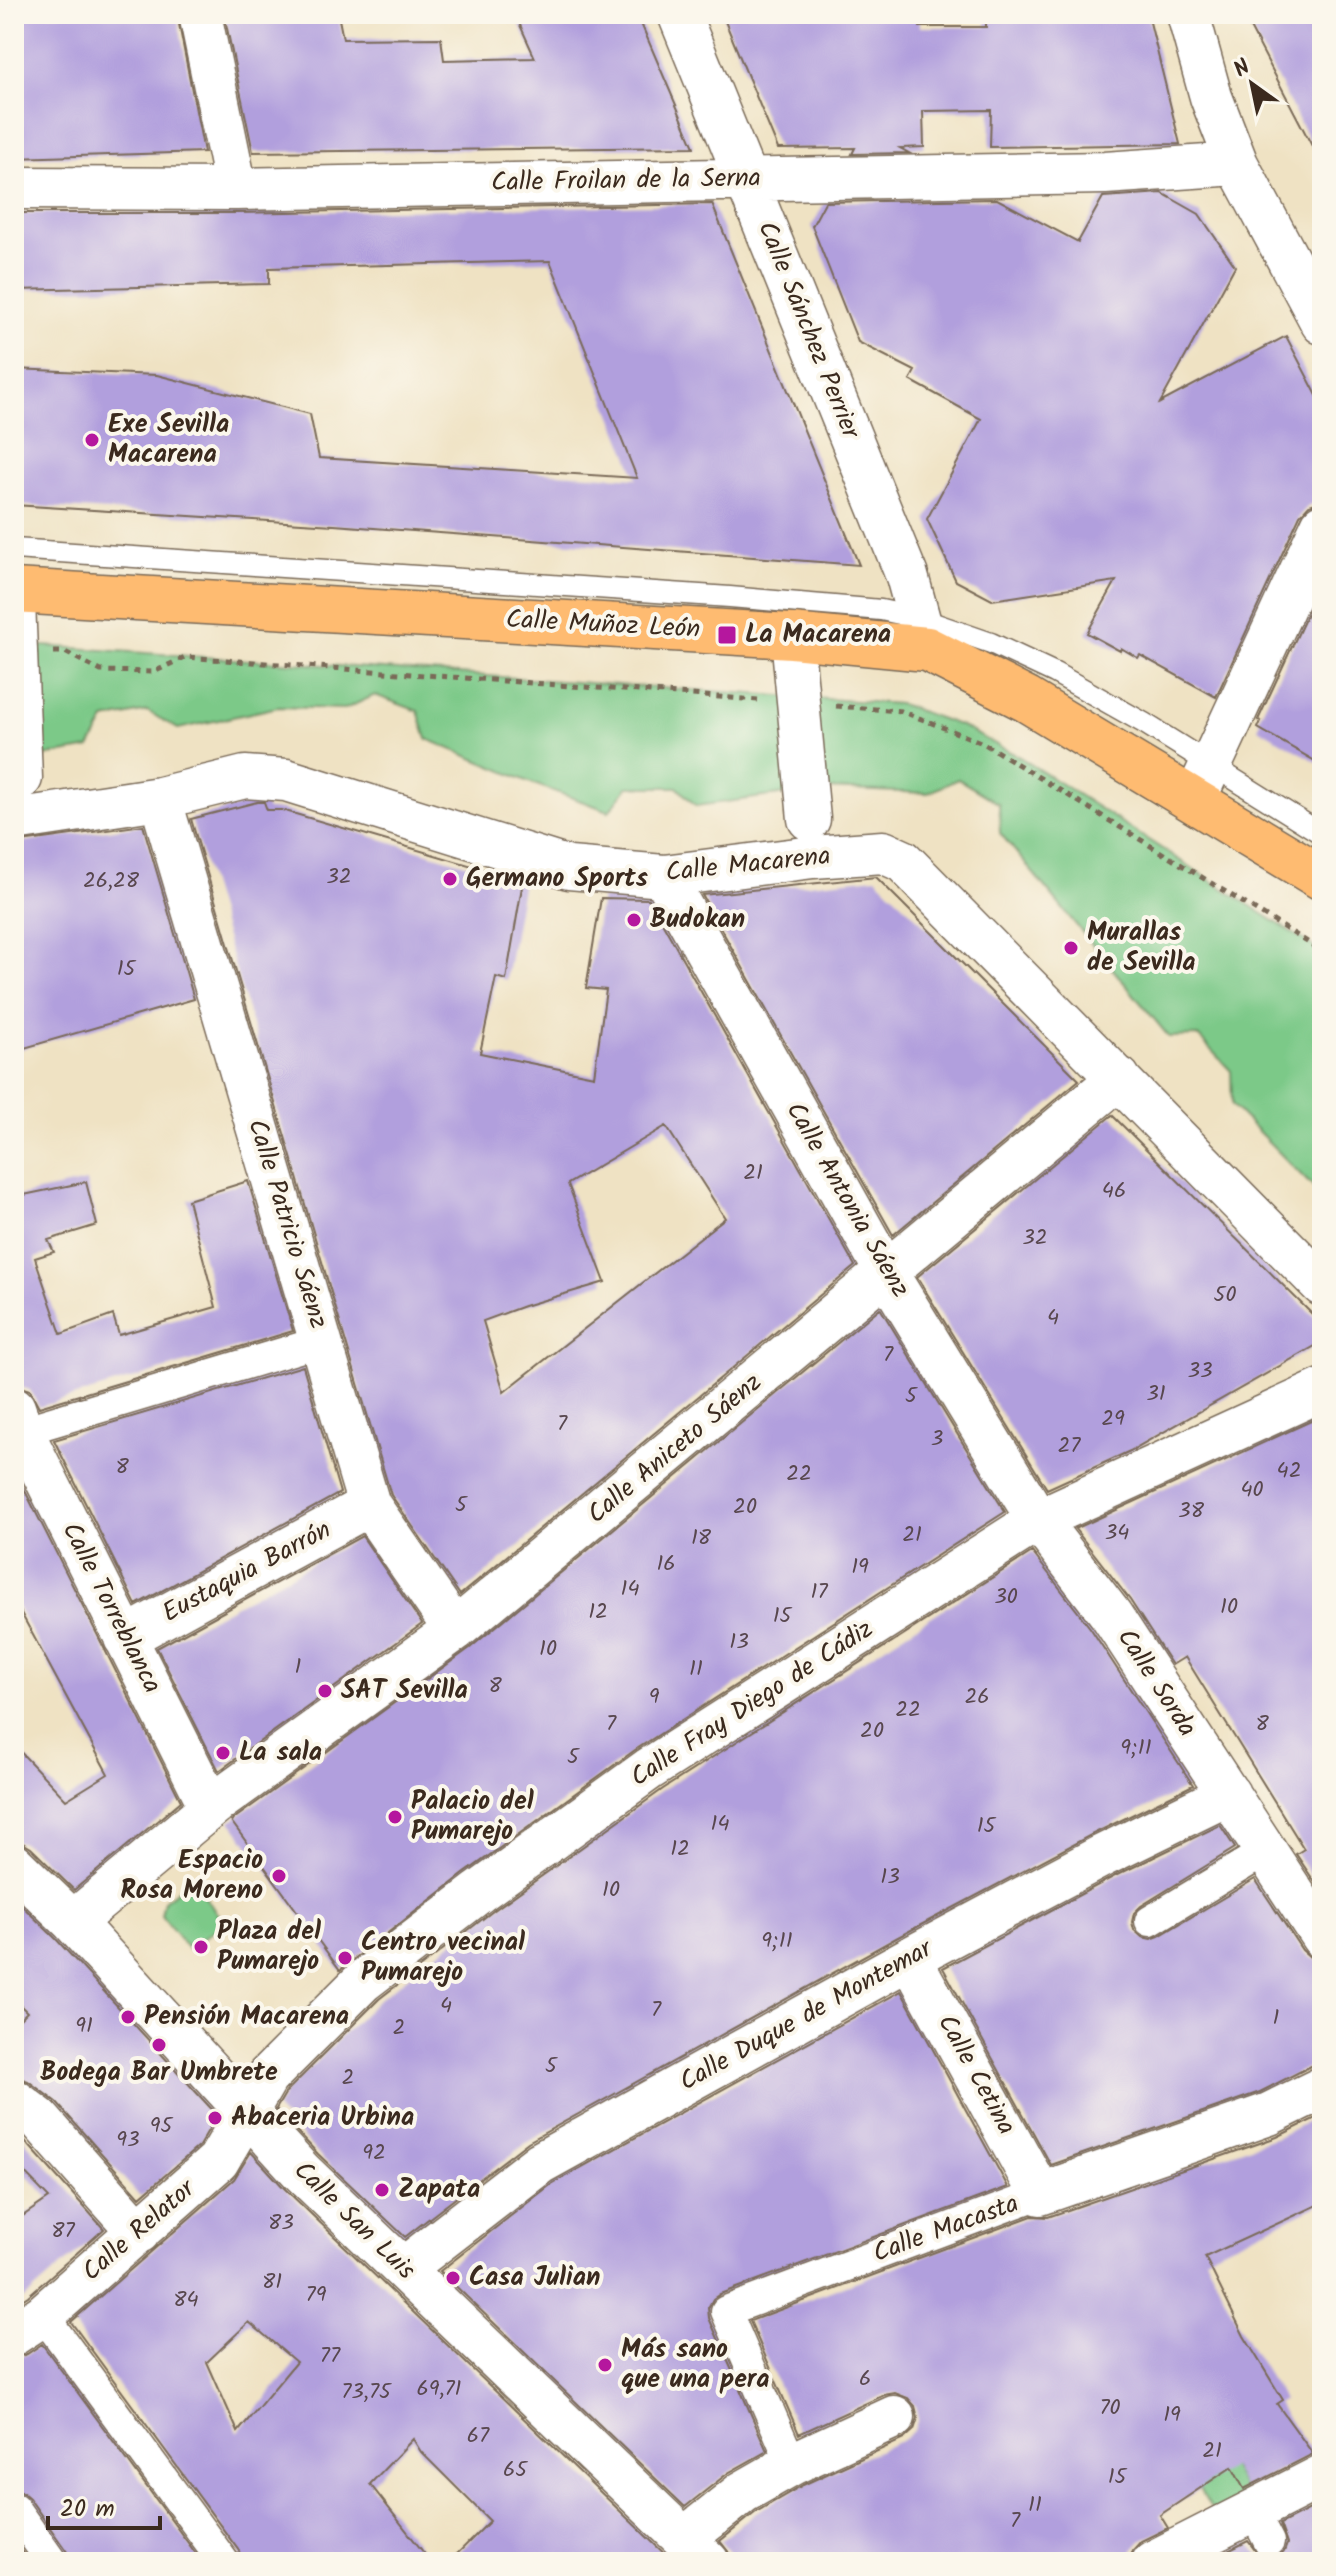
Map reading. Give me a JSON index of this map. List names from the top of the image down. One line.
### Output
{"streets":{"main road":["Calle Muñoz León"],"street":["Calle Froilan de la Serna","Calle Sánchez Perrier","Calle Macarena","Calle Antonia Sáenz","Calle Patricio Sáenz","Calle Aniceto Sáenz","Eustaquia Barrón","Calle Torreblanca","Calle Sorda","Calle Fray Diego de Cádiz","Calle Duque de Montemar","Calle Cetina","Calle San Luis","Calle Macasta","Calle Relator"]},"crossings":[["Calle Froilan de la Serna","Calle Sánchez Perrier"],["Calle Sánchez Perrier","Calle Muñoz León"],["Calle Macarena","Calle Antonia Sáenz"],["Calle Macarena","Calle Patricio Sáenz"],["Calle Macarena","Calle Aniceto Sáenz"],["Calle Antonia Sáenz","Calle Aniceto Sáenz"],["Calle Antonia Sáenz","Calle Sorda"],["Calle Antonia Sáenz","Calle Fray Diego de Cádiz"],["Calle Patricio Sáenz","Calle Aniceto Sáenz"],["Calle Patricio Sáenz","Eustaquia Barrón"],["Calle Aniceto Sáenz","Calle Torreblanca"],["Calle Aniceto Sáenz","Calle San Luis"],["Eustaquia Barrón","Calle Torreblanca"],["Calle Sorda","Calle Fray Diego de Cádiz"],["Calle Sorda","Calle Duque de Montemar"],["Calle Fray Diego de Cádiz","Calle San Luis"],["Calle Fray Diego de Cádiz","Calle Relator"],["Calle Duque de Montemar","Calle Cetina"],["Calle Duque de Montemar","Calle San Luis"],["Calle Cetina","Calle Macasta"],["Calle San Luis","Calle Relator"]],"places":{"other":["Exe Sevilla Macarena","Germano Sports","Budokan","Murallas de Sevilla","SAT Sevilla","La sala","Palacio del Pumarejo","Espacio Rosa Moreno","Plaza del Pumarejo","Centro vecinal Pumarejo","Pensión Macarena","Bodega Bar Umbrete","Abaceria Urbina","Zapata","Casa Julian","Más sano que una pera"],"transit":["La Macarena"]},"house_numbers":["32","26,28","15","21","46","32","50","4","7","33","31","5","29","7","3","27","8","42","22","40","5","20","38","34","21","18","16","19","14","17","30","10","12","15","13","10","1","11","8","9","26","22","7","8","20","9;11","5","14","15","12","13","10","9;11","4","7","1","91","2","5","2","95","93","92","83","87","81","79","84","77","6","69,71","73,75","70","19","67","21","65","15","11","7"],"scale_bar":"20 m","north":"top left"}
